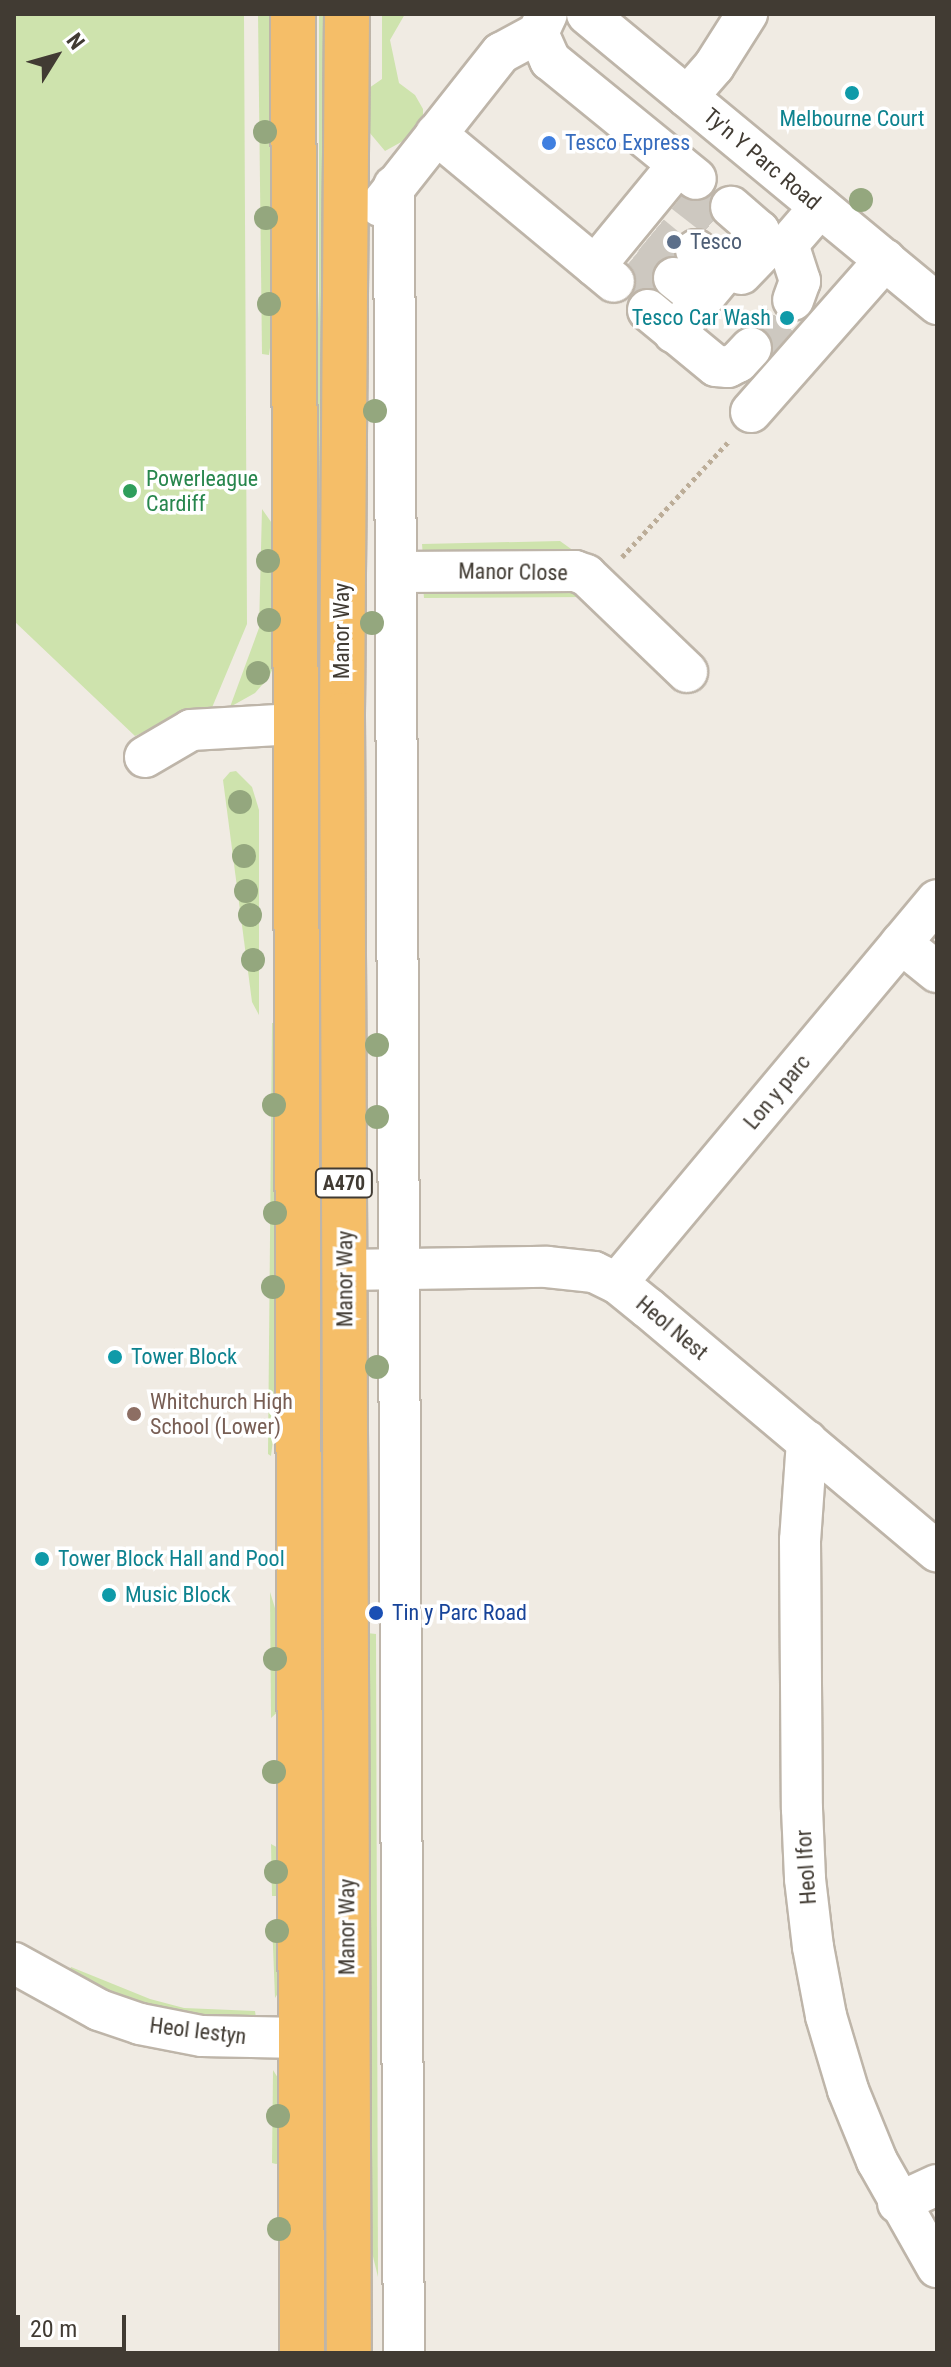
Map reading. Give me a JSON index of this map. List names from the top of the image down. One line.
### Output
{"streets":{"highway":["Manor Way","A470"],"street":["Ty'n Y Parc Road","Manor Close","Lon y parc","Heol Nest","Heol Ifor","Heol Iestyn"]},"crossings":[["Manor Way","Heol Nest"],["Lon y parc","Heol Nest"],["A470","Heol Iestyn"],["Heol Nest","Heol Ifor"]],"places":["Melbourne Court","Tesco Express","Tesco","Tesco Car Wash","Powerleague Cardiff","Tower Block","Whitchurch High School (Lower)","Tower Block Hall and Pool","Music Block","Tin y Parc Road"],"scale_bar":"20 m","north":"top right"}
